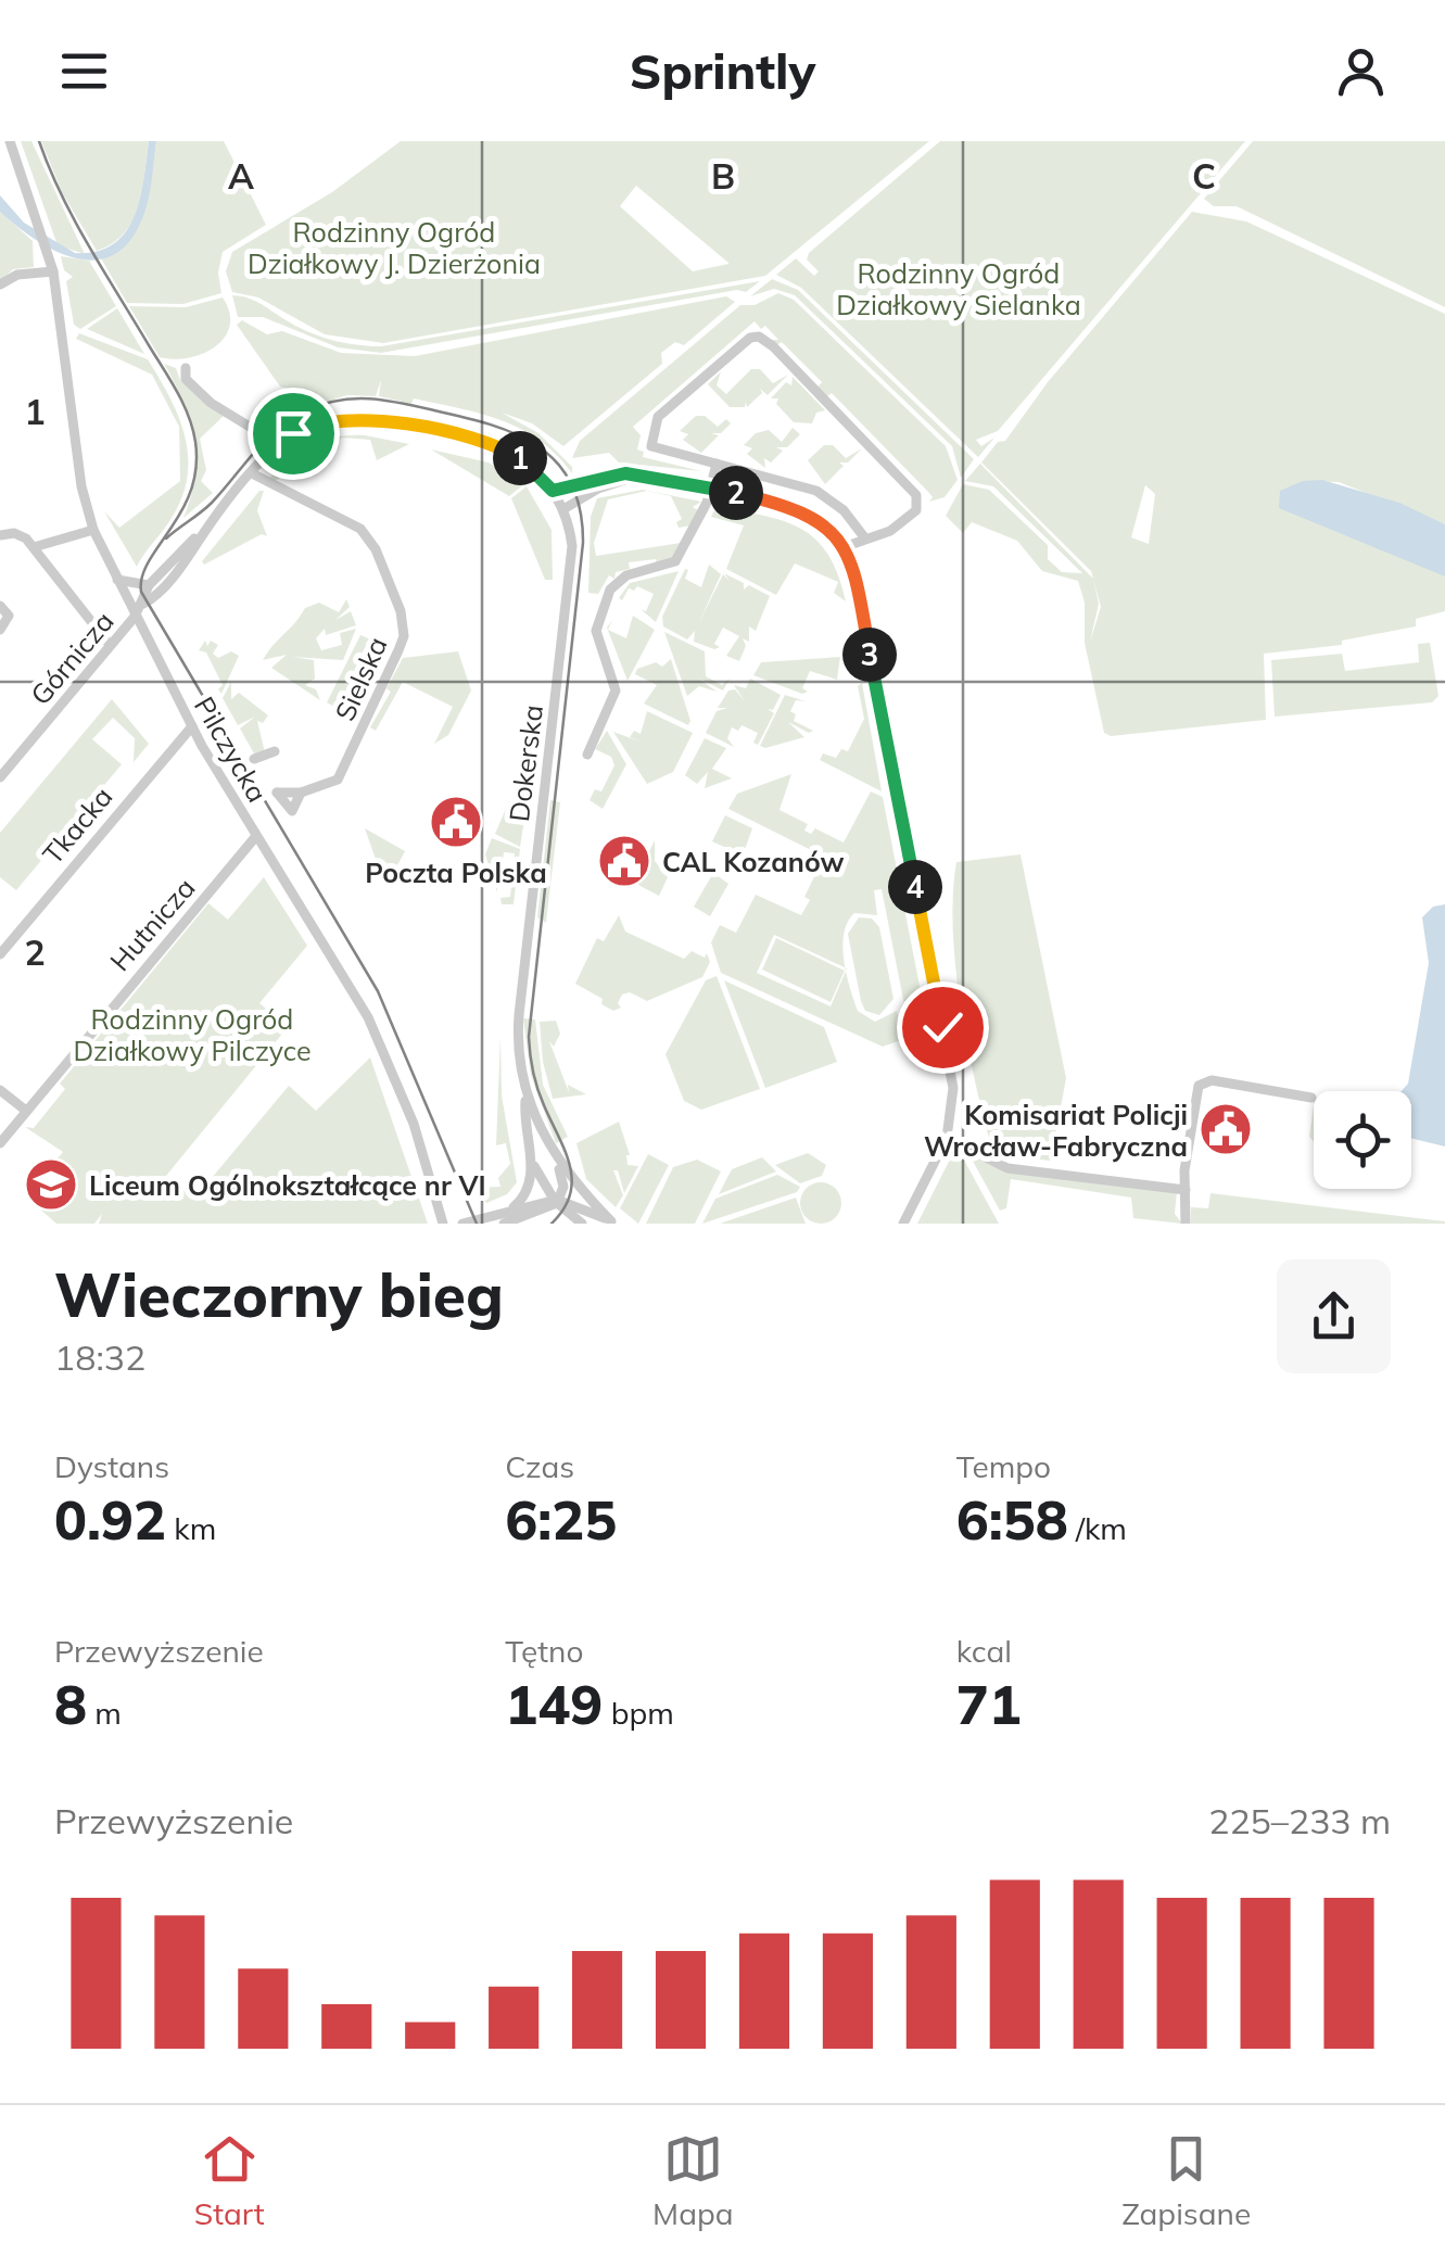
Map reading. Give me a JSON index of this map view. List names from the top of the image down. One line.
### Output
{"streets":{"street":["Górnicza","Sielska","Pilczycka","Dokerska","Tkacka","Hutnicza"]},"crossings":[["Górnicza","Pilczycka"],["Pilczycka","Tkacka"],["Pilczycka","Hutnicza"]],"parks":["Rodzinny Ogród Działkowy J. Dzierżonia","Rodzinny Ogród Działkowy Sielanka","Rodzinny Ogród Działkowy Pilczyce"],"places":{"public building":["Poczta Polska","CAL Kozanów","Komisariat Policji Wrocław-Fabryczna"],"school or university":["Liceum Ogólnokształcące nr VI"]},"page":{"header":"Sprintly","pins":["1","2","3","4"],"heading":["Wieczorny bieg","18:32"],"stats":[["Dystans","0.92 km"],["Czas","6:25"],["Tempo","6:58 /km"],["Przewyższenie","8 m"],["Tętno","149 bpm"],["kcal","71"]],"chart":["Przewyższenie","225–233 m"],"tabs":["Start","Mapa","Zapisane"]},"grid":{"columns":["A","B","C"],"rows":["1","2"]}}
